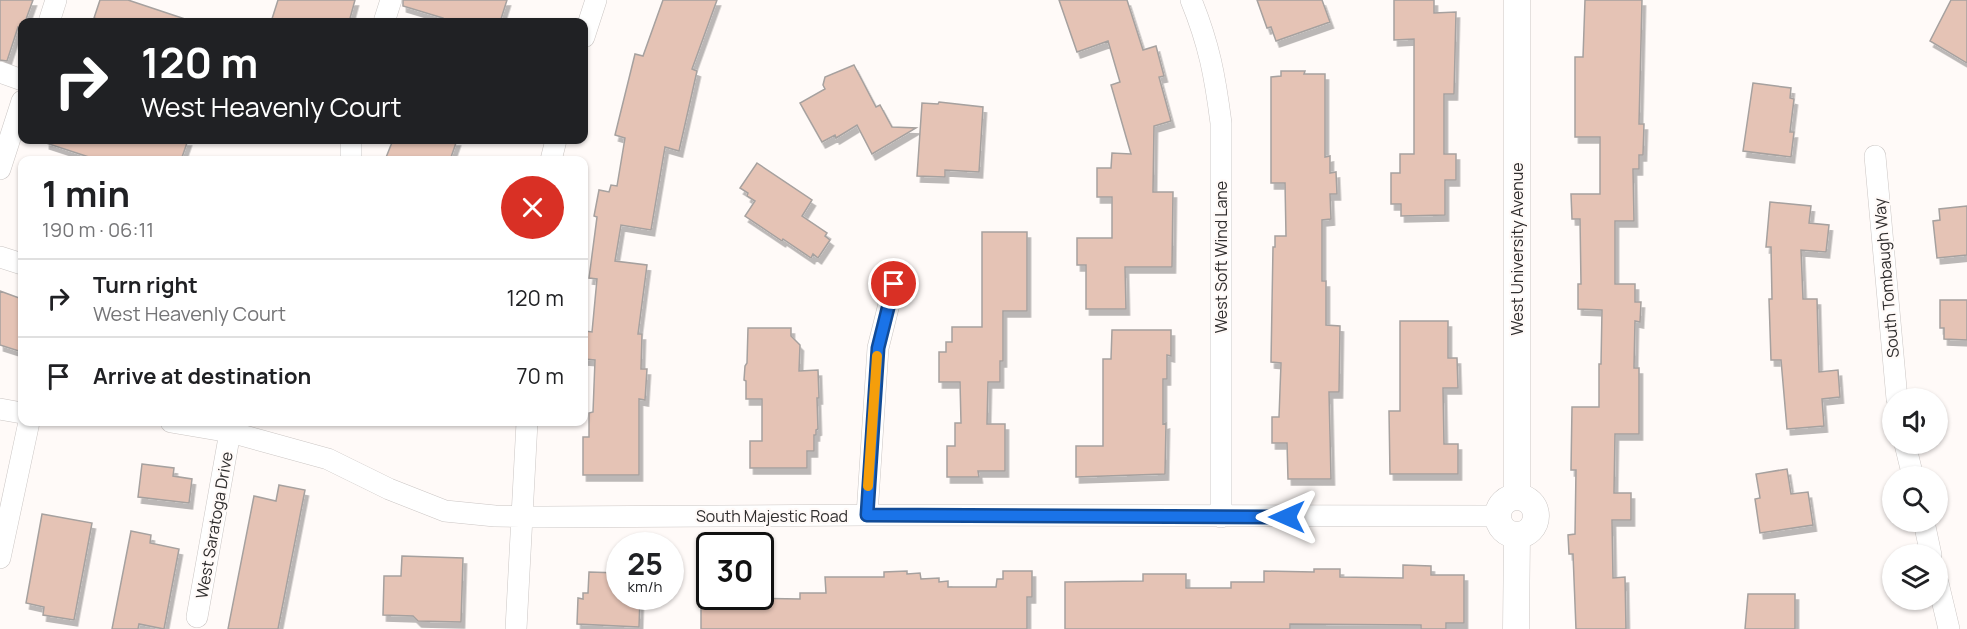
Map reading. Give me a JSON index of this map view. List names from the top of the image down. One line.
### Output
{"streets":{"street":["West University Avenue","West Soft Wind Lane","South Tombaugh Way","South Majestic Road","West Saratoga Drive"]},"crossings":[["West University Avenue","South Majestic Road"],["West Soft Wind Lane","South Majestic Road"],["South Majestic Road","West Saratoga Drive"]],"page":{"turn":["120 m","West Heavenly Court"],"heading":["1 min","190 m · 06:11"],"list":[{"name":"Turn right","note":"West Heavenly Court","value":"120 m"},{"name":"Arrive at destination","value":"70 m"}],"speed":"25 km/h","limit":"30"}}
